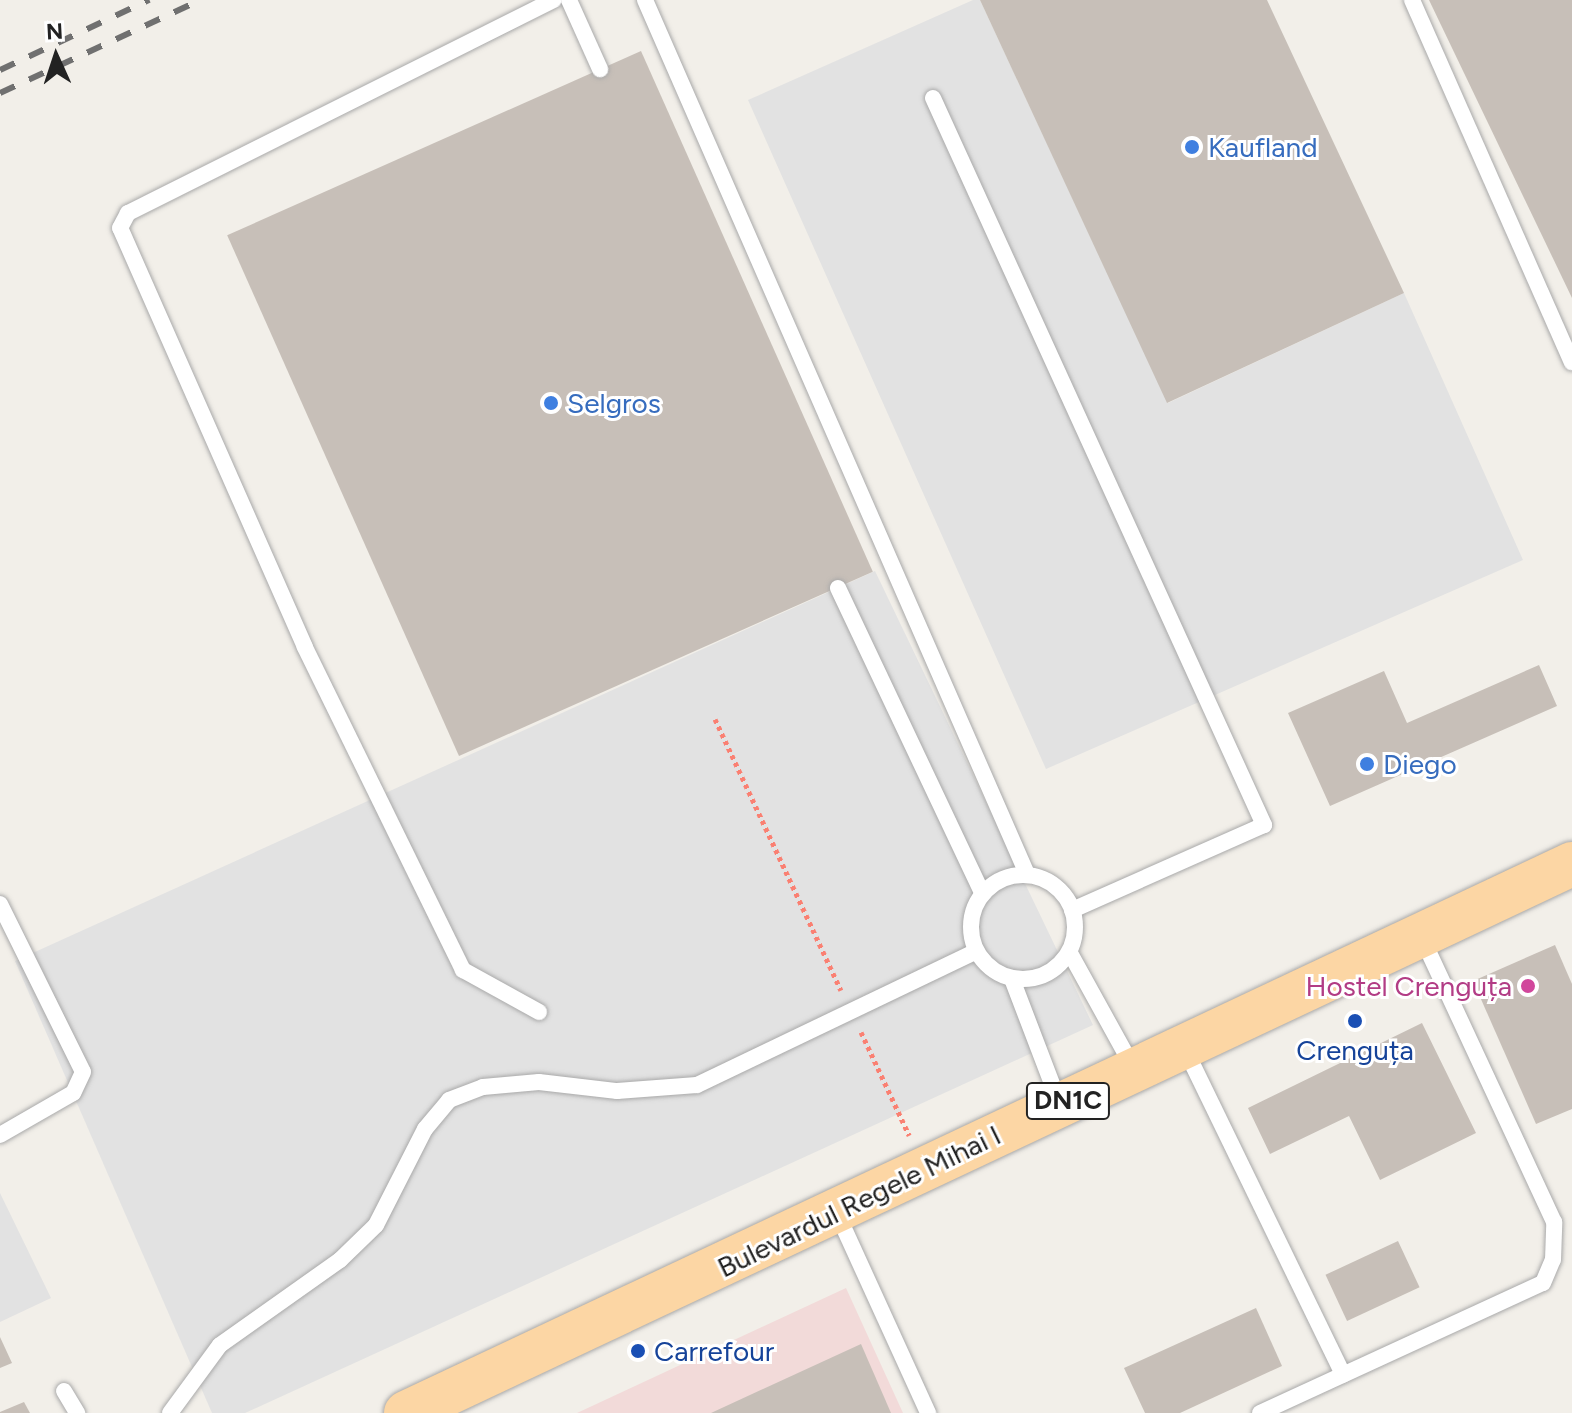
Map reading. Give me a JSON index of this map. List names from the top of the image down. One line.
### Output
{"streets":{"main road":["DN1C","Bulevardul Regele Mihai I"]},"places":["Kaufland","Selgros","Diego","Hostel Crenguța","Crenguța","Carrefour"],"north":"top"}
